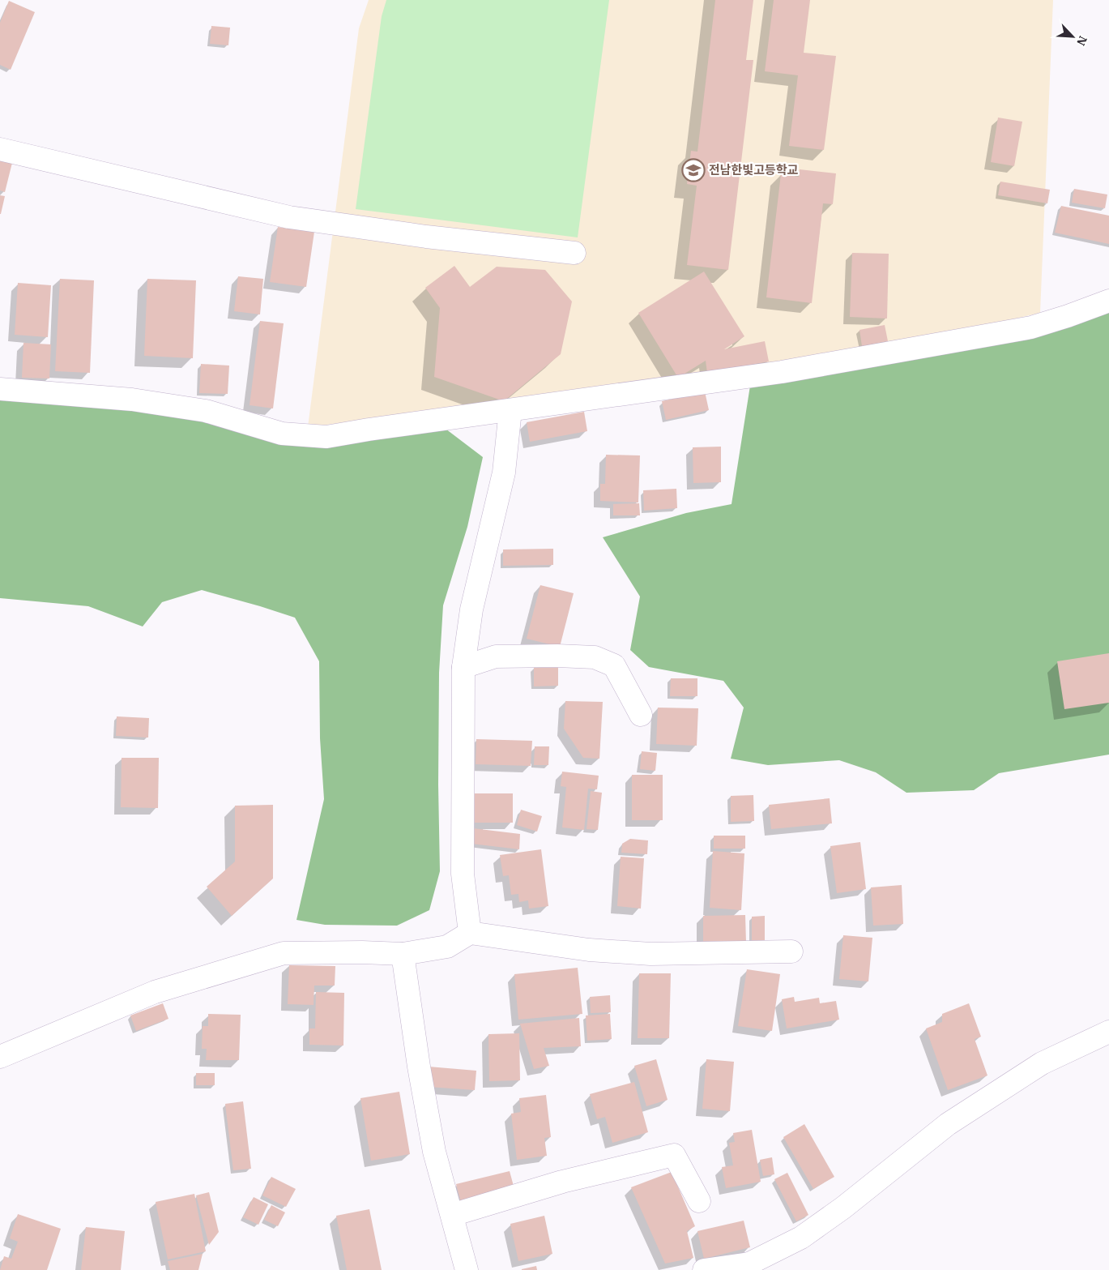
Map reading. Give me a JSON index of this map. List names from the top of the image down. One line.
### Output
{"places":{"school or university":["전남한빛고등학교"]},"north":"bottom right"}
